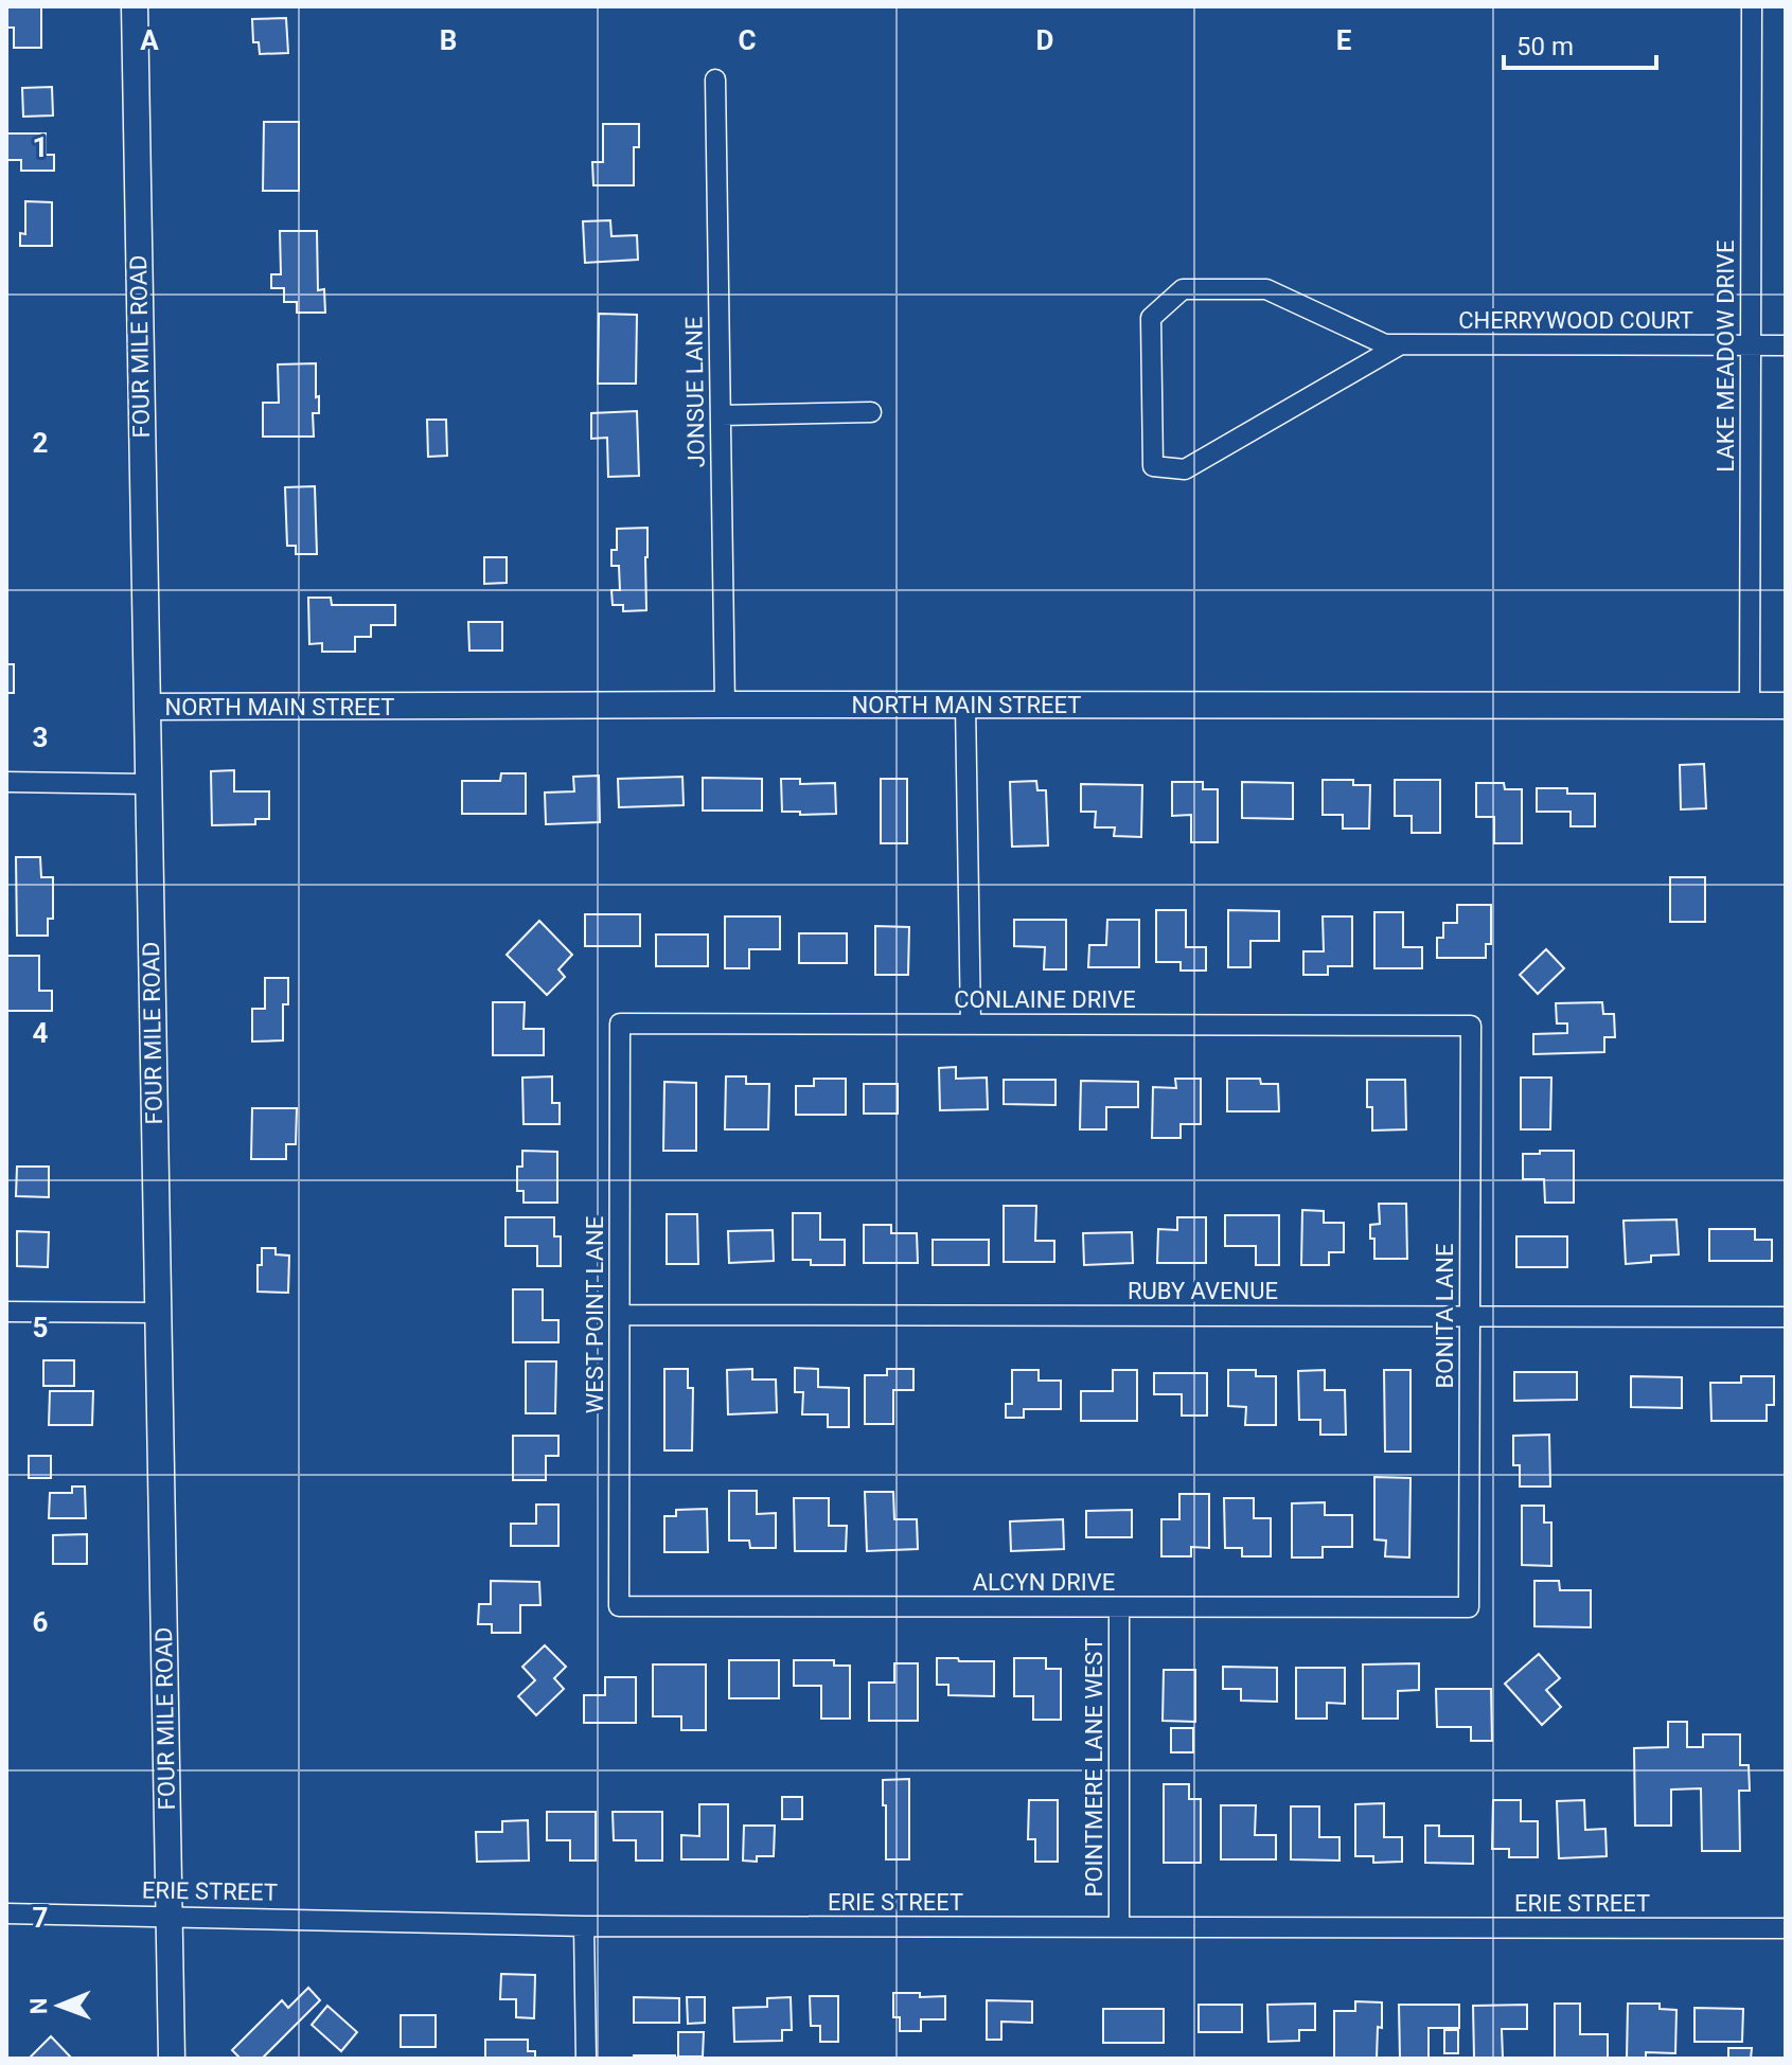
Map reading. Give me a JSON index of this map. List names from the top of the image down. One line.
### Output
{"streets":{"main road":["FOUR MILE ROAD","NORTH MAIN STREET"],"street":["CHERRYWOOD COURT","LAKE MEADOW DRIVE","JONSUE LANE","CONLAINE DRIVE","RUBY AVENUE","WEST POINT LANE","BONITA LANE","ALCYN DRIVE","POINTMERE LANE WEST","ERIE STREET"]},"crossings":[["CHERRYWOOD COURT","LAKE MEADOW DRIVE"],["FOUR MILE ROAD","NORTH MAIN STREET"],["FOUR MILE ROAD","ERIE STREET"],["LAKE MEADOW DRIVE","NORTH MAIN STREET"],["JONSUE LANE","NORTH MAIN STREET"],["CONLAINE DRIVE","WEST POINT LANE"],["CONLAINE DRIVE","BONITA LANE"],["RUBY AVENUE","WEST POINT LANE"],["RUBY AVENUE","BONITA LANE"],["WEST POINT LANE","ALCYN DRIVE"],["BONITA LANE","ALCYN DRIVE"],["ALCYN DRIVE","POINTMERE LANE WEST"],["POINTMERE LANE WEST","ERIE STREET"]],"scale_bar":"50 m","north":"left","grid":{"columns":["A","B","C","D","E"],"rows":["1","2","3","4","5","6","7"]}}
